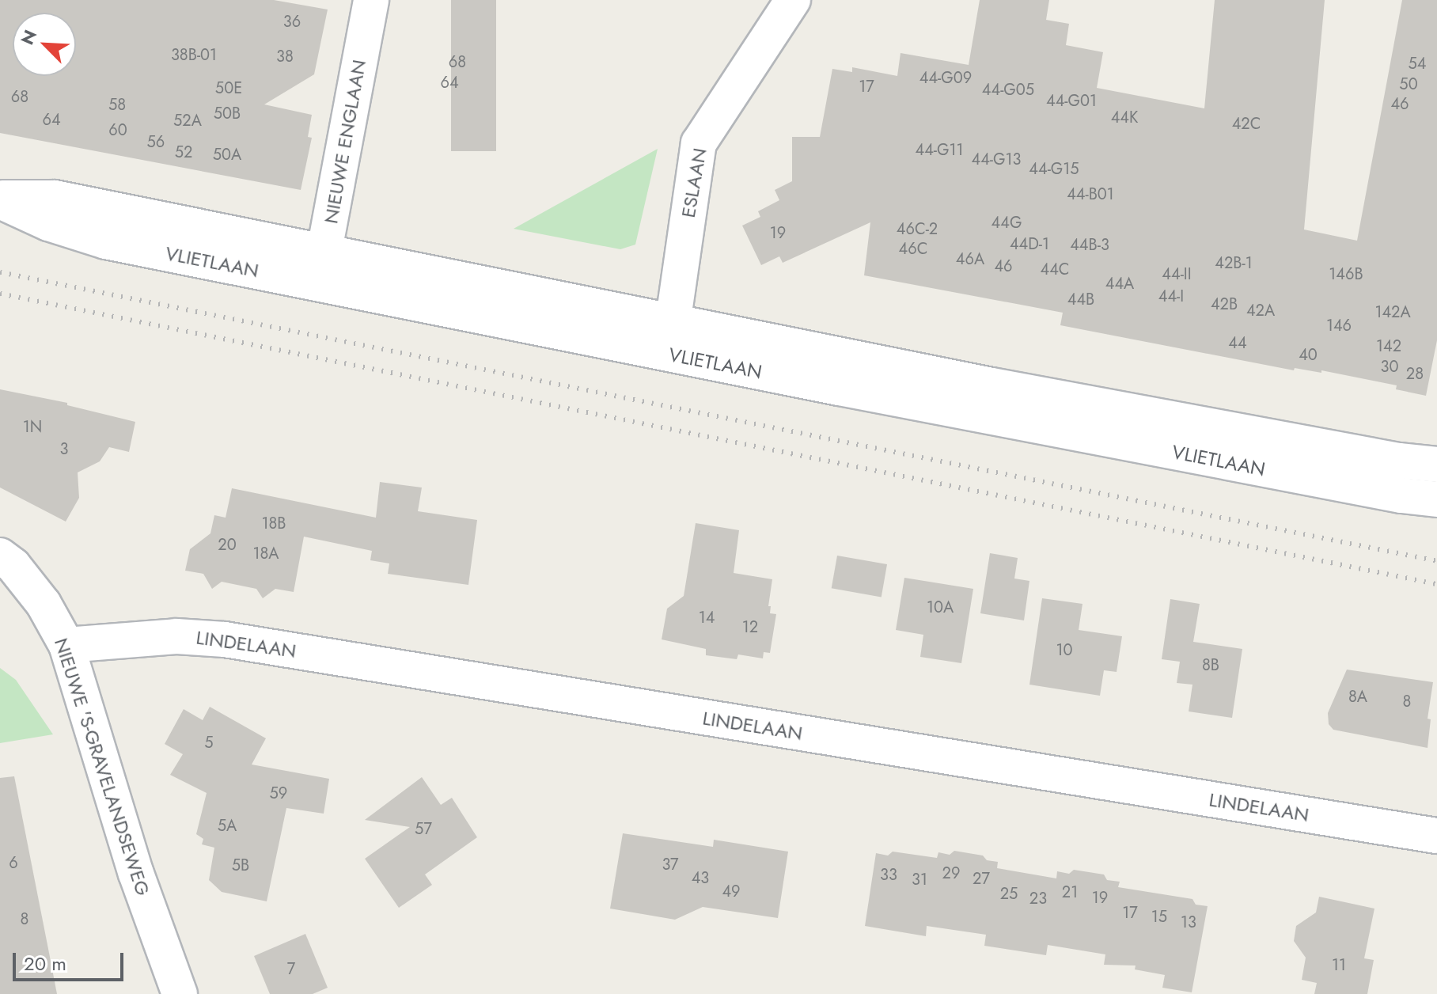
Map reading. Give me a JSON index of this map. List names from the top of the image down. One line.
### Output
{"streets":{"street":["NIEUWE ENGLAAN","ESLAAN","VLIETLAAN","LINDELAAN","NIEUWE 'S-GRAVELANDSEWEG"]},"crossings":[["NIEUWE ENGLAAN","VLIETLAAN"],["ESLAAN","VLIETLAAN"],["LINDELAAN","NIEUWE 'S-GRAVELANDSEWEG"]],"house_numbers":["36","38B-01","38","68","54","44-G09","64","50","17","50E","44-G05","68","44-G01","46","58","50B","44K","64","52A","42C","60","56","44-G11","52","50A","44-G13","44-G15","44-B01","44G","46C-2","19","44D-1","44B-3","46C","46A","42B-1","46","44C","44-II","146B","44A","44-I","44B","42B","42A","142A","146","44","142","40","30","28","1N","3","18B","20","18A","10A","14","12","10","8B","8A","8","5","59","5A","57","6","37","5B","29","33","43","27","31","49","21","25","19","23","17","15","8","13","11","7"],"scale_bar":"20 m","north":"top left"}
